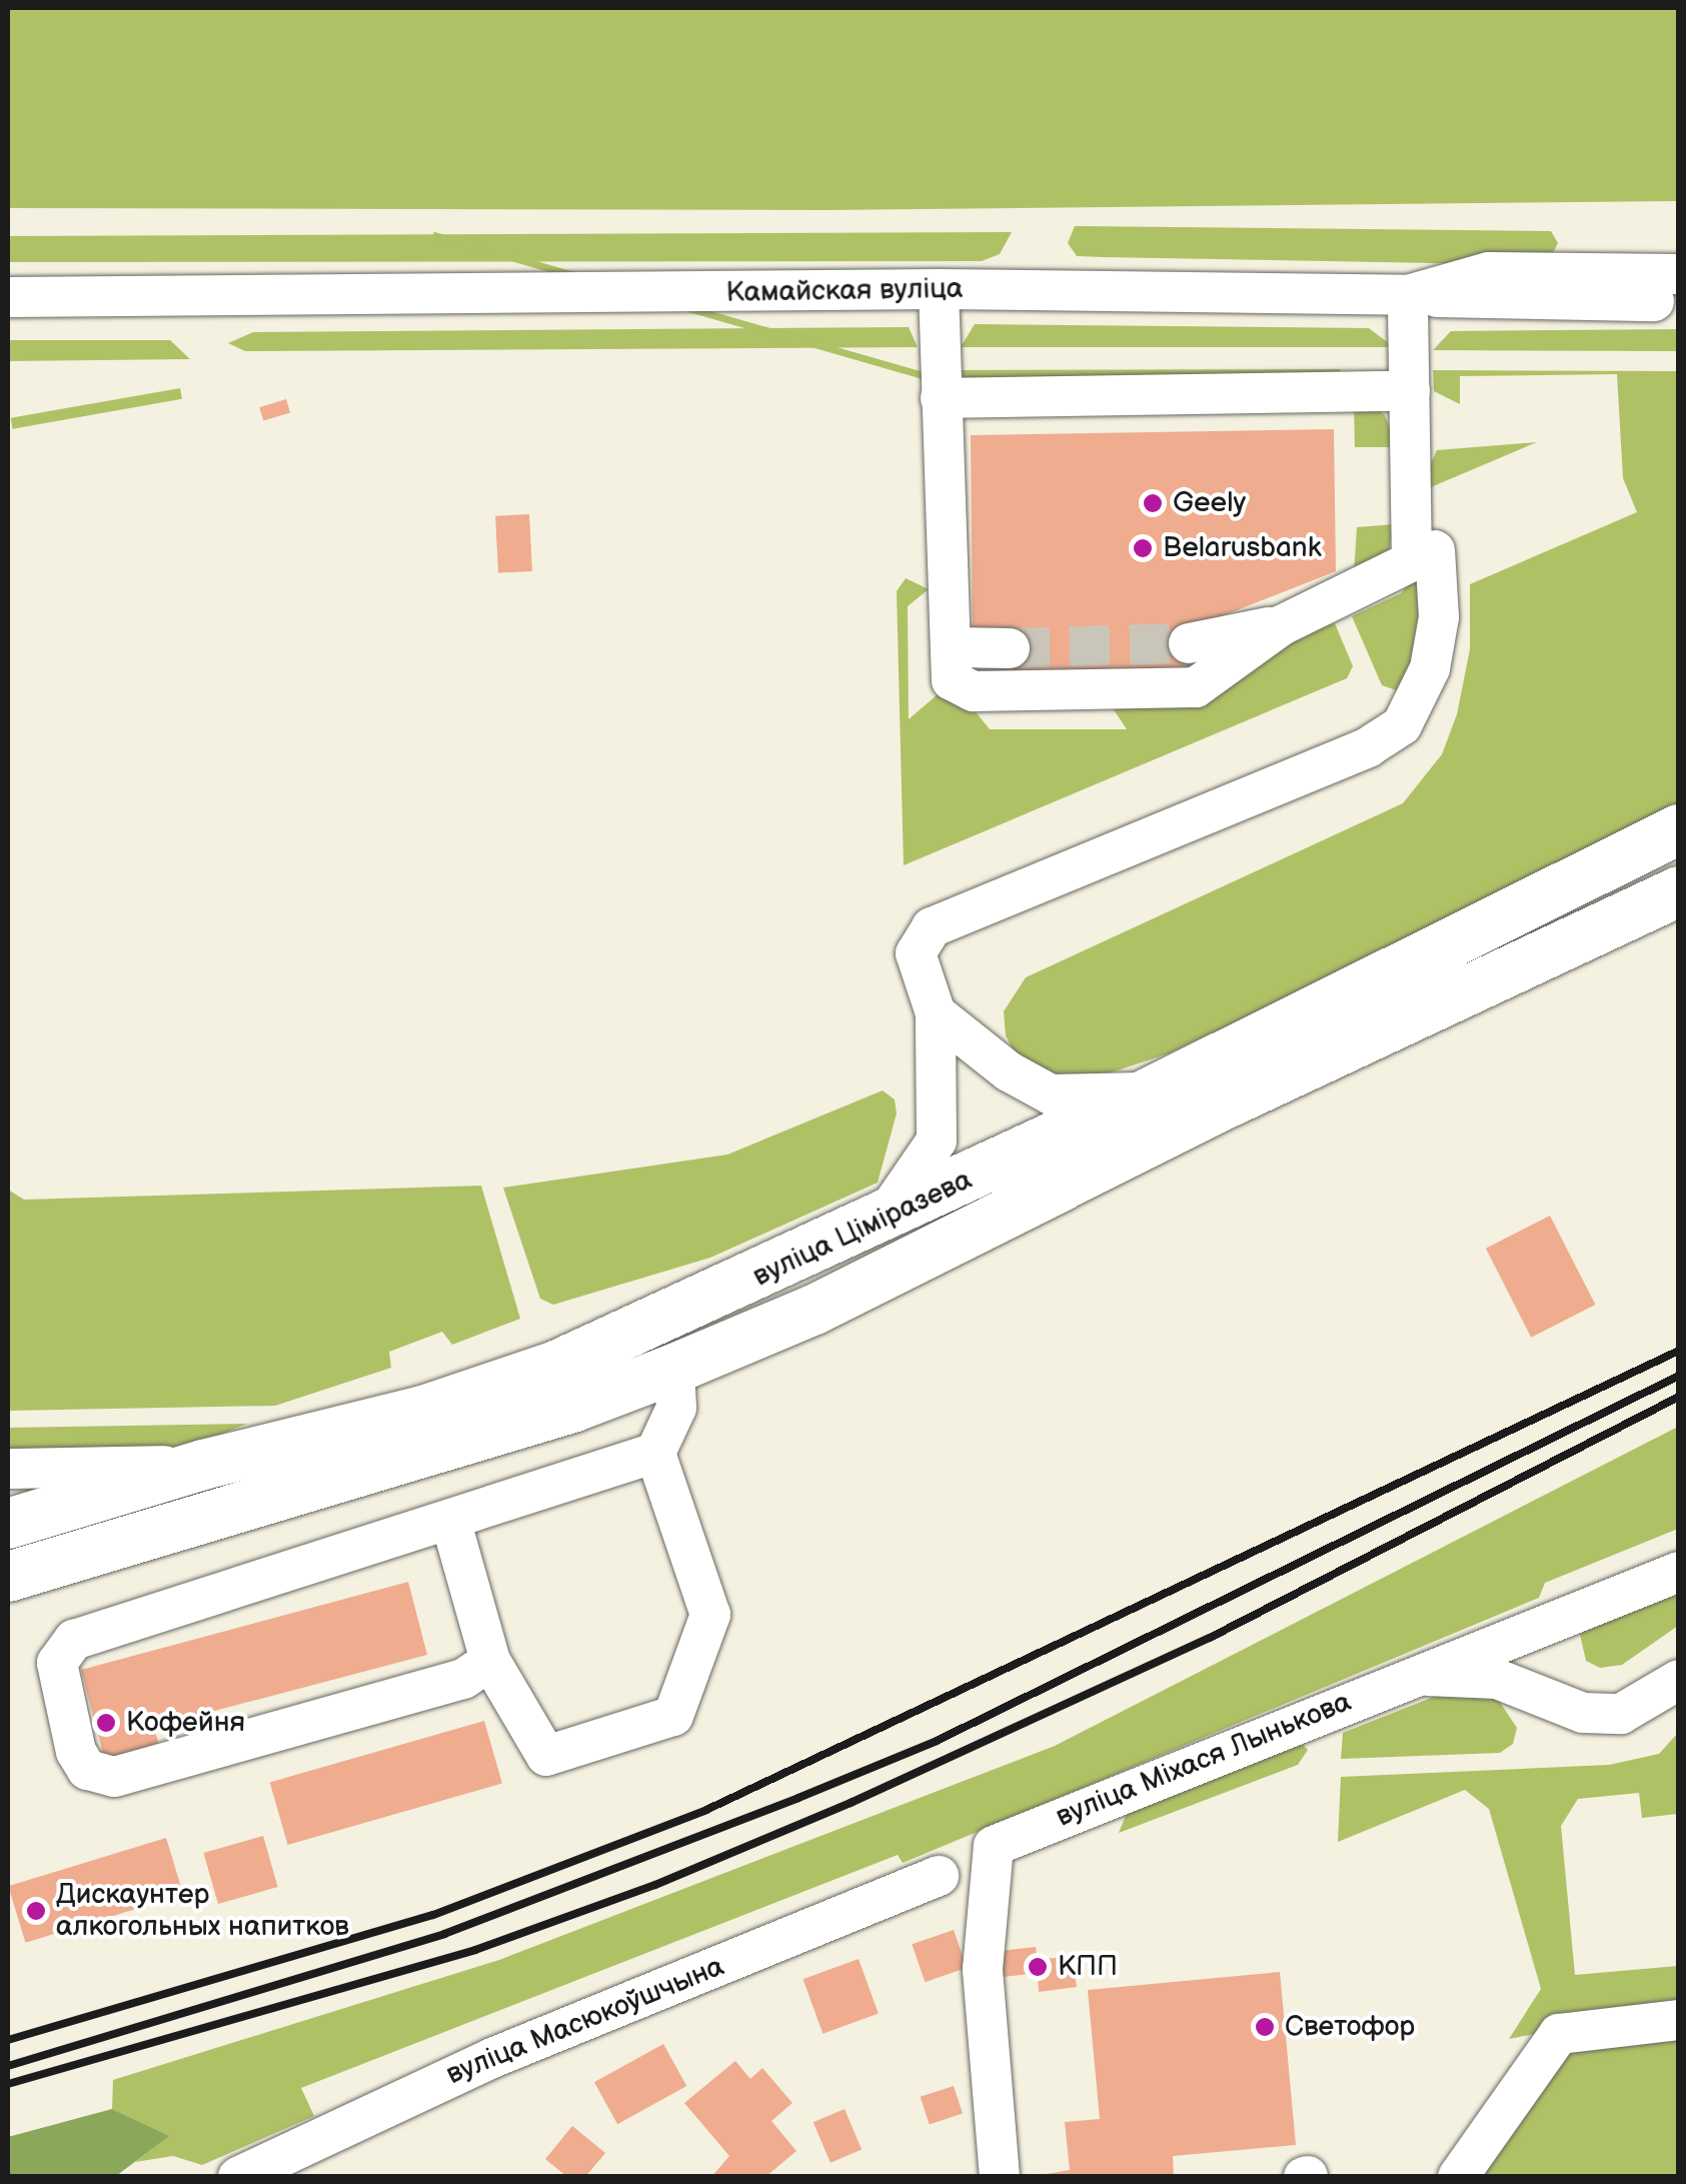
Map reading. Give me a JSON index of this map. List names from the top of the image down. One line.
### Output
{"streets":{"main road":["вуліца Ціміразева"],"street":["Камайская вуліца","вуліца Міхася Лынькова","вуліца Масюкоўшчына"]},"places":["Geely","Belarusbank","Кофейня","Дискаунтер алкогольных напитков","КПП","Светофор"]}
